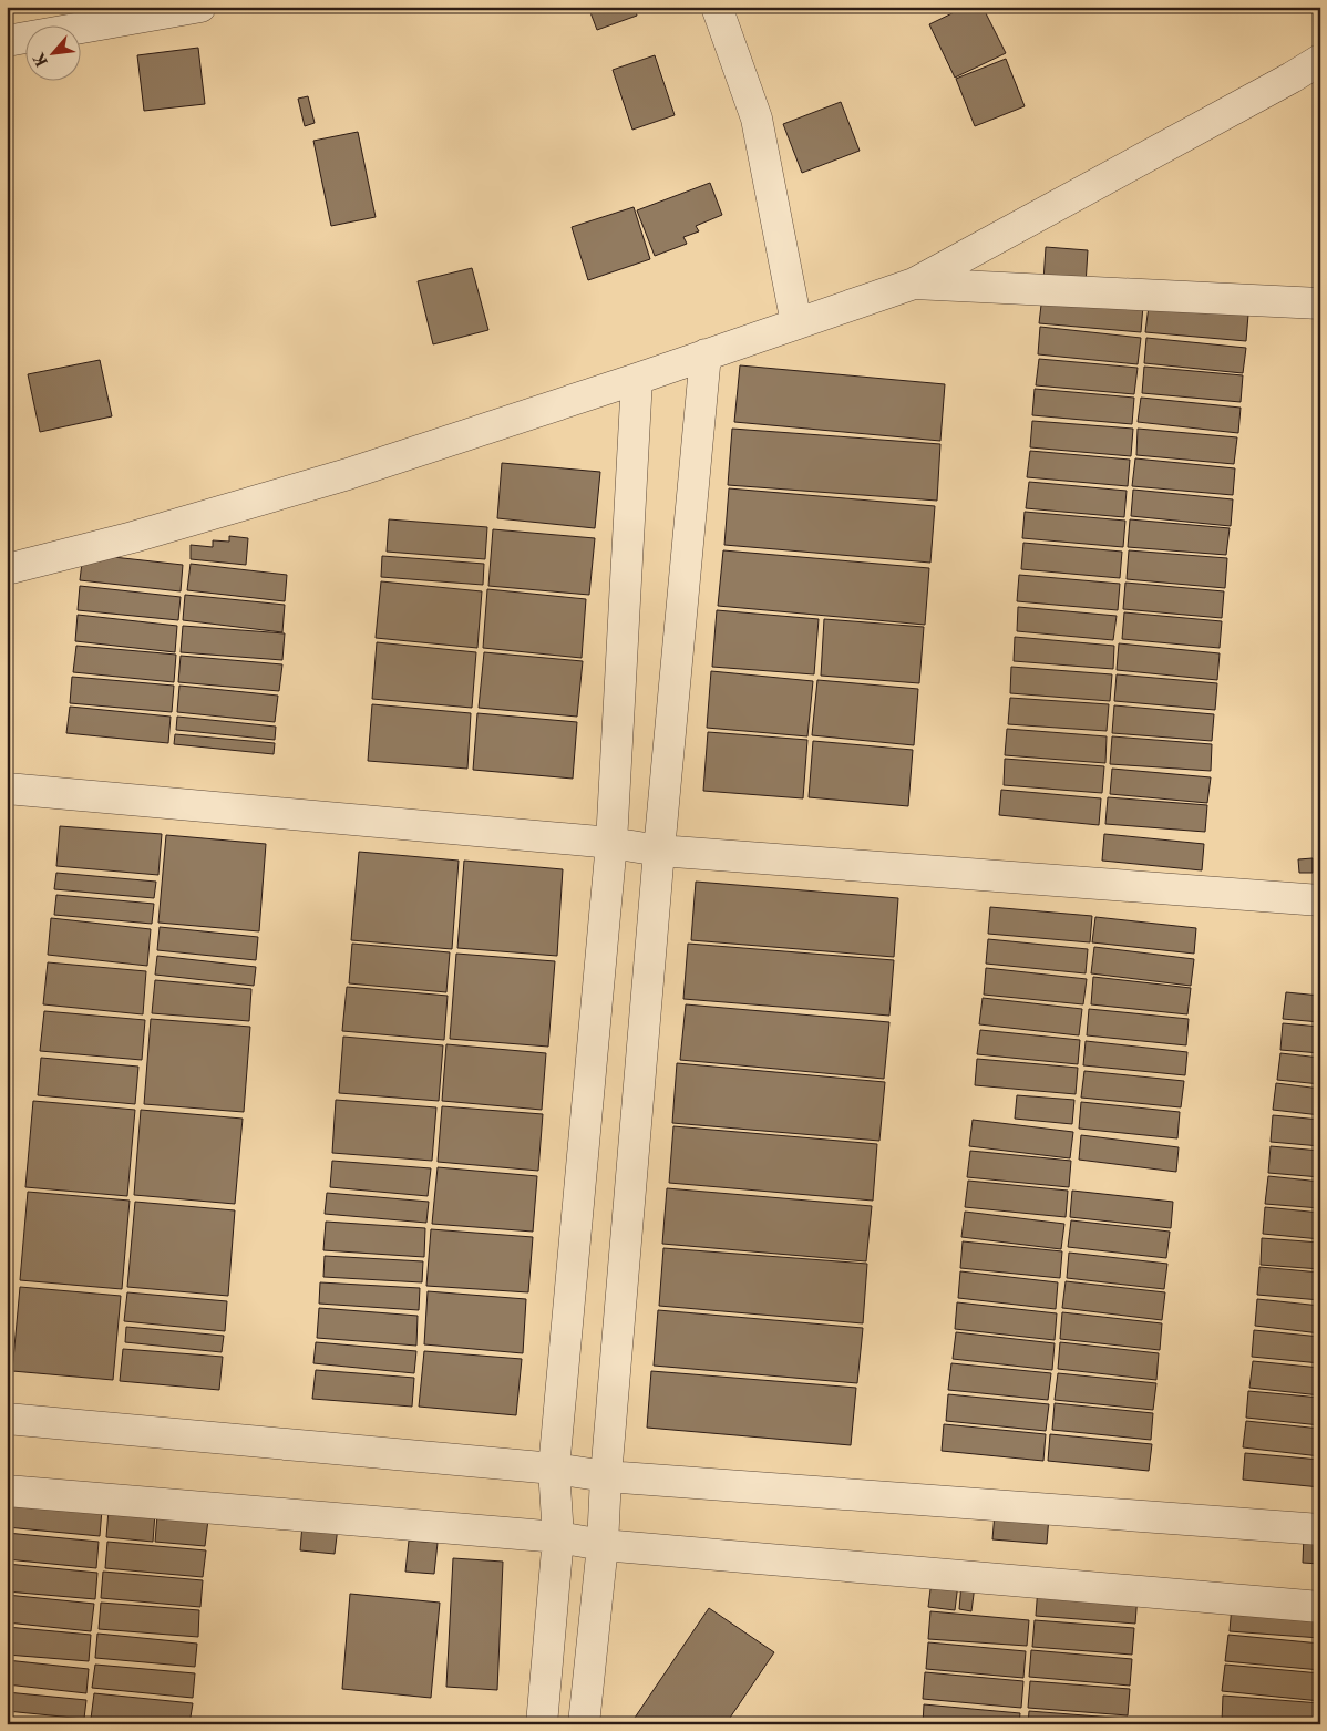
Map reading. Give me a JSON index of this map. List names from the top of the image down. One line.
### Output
{"north":"bottom left"}
